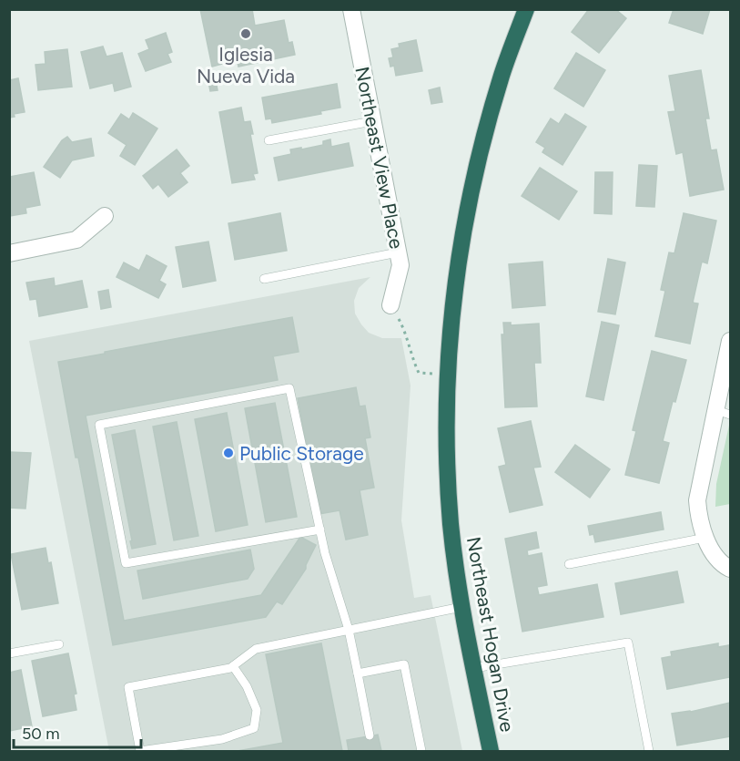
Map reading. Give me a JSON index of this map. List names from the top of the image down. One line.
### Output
{"streets":{"highway":["Northeast Hogan Drive"],"street":["Northeast View Place"]},"places":["Iglesia Nueva Vida","Public Storage"],"scale_bar":"50 m"}
